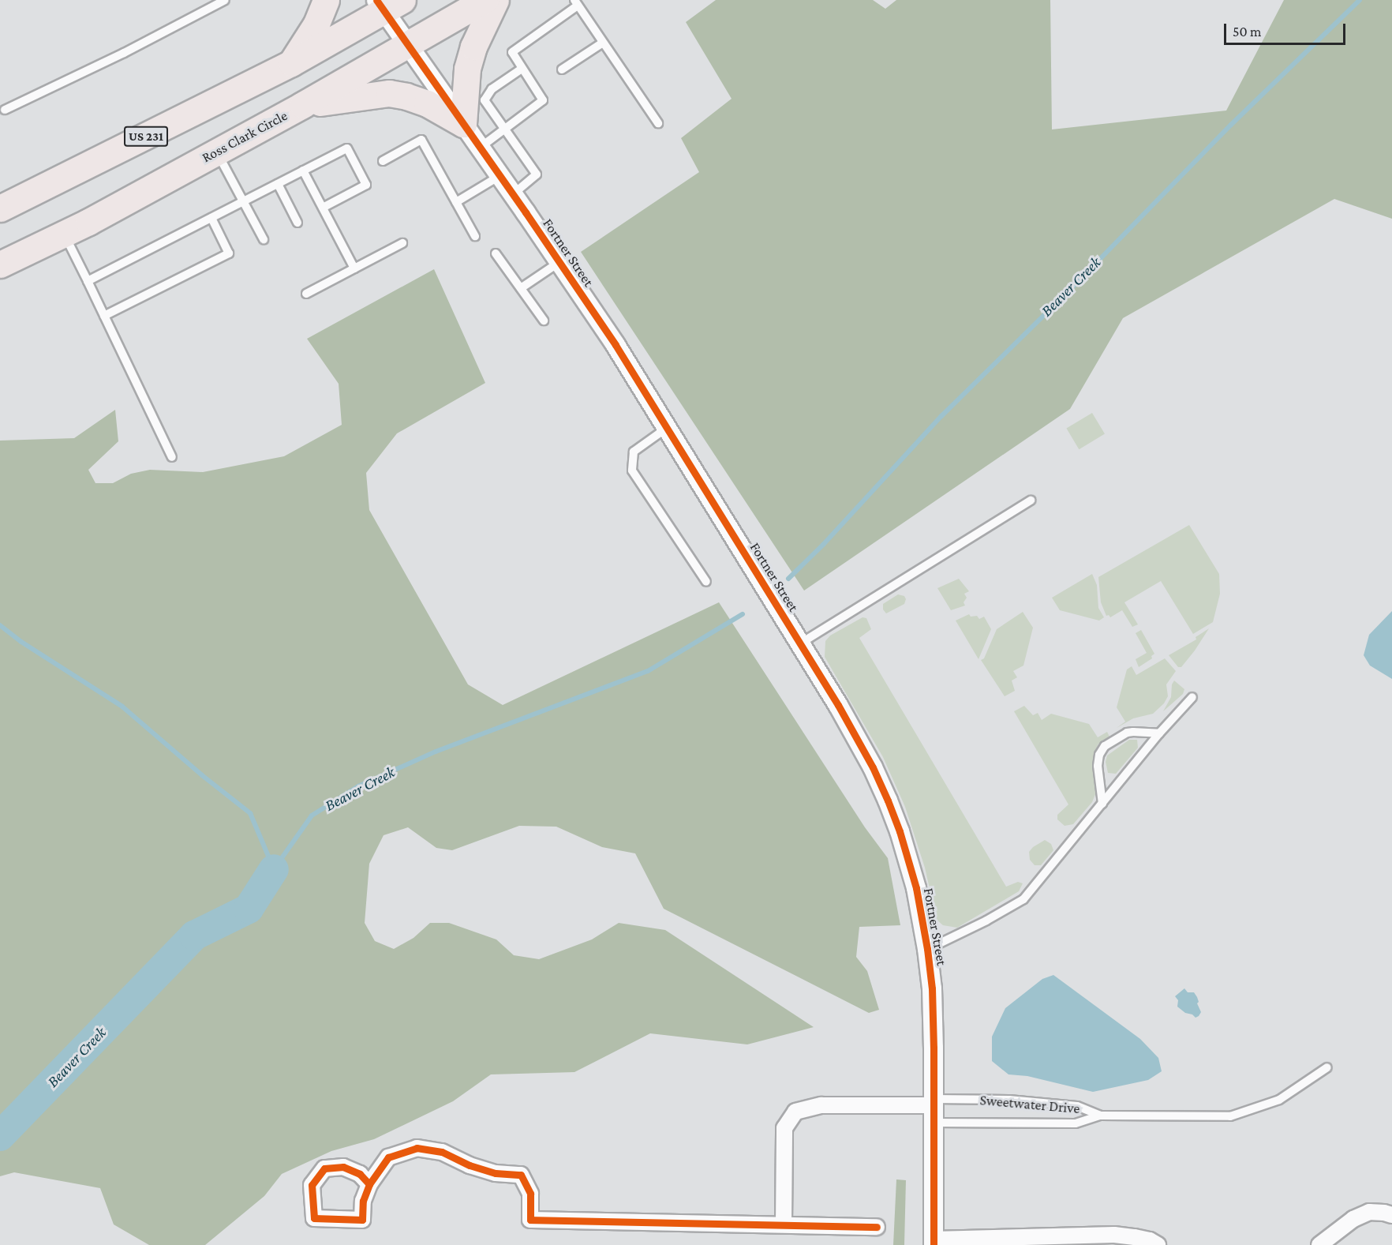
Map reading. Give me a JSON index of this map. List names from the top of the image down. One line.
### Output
{"streets":{"highway":["US 231","Ross Clark Circle"],"street":["Fortner Street"],"lane":["Sweetwater Drive"]},"crossings":[["US 231","Fortner Street"],["Ross Clark Circle","Fortner Street"],["Fortner Street","Sweetwater Drive"]],"water":["Beaver Creek"],"scale_bar":"50 m"}
